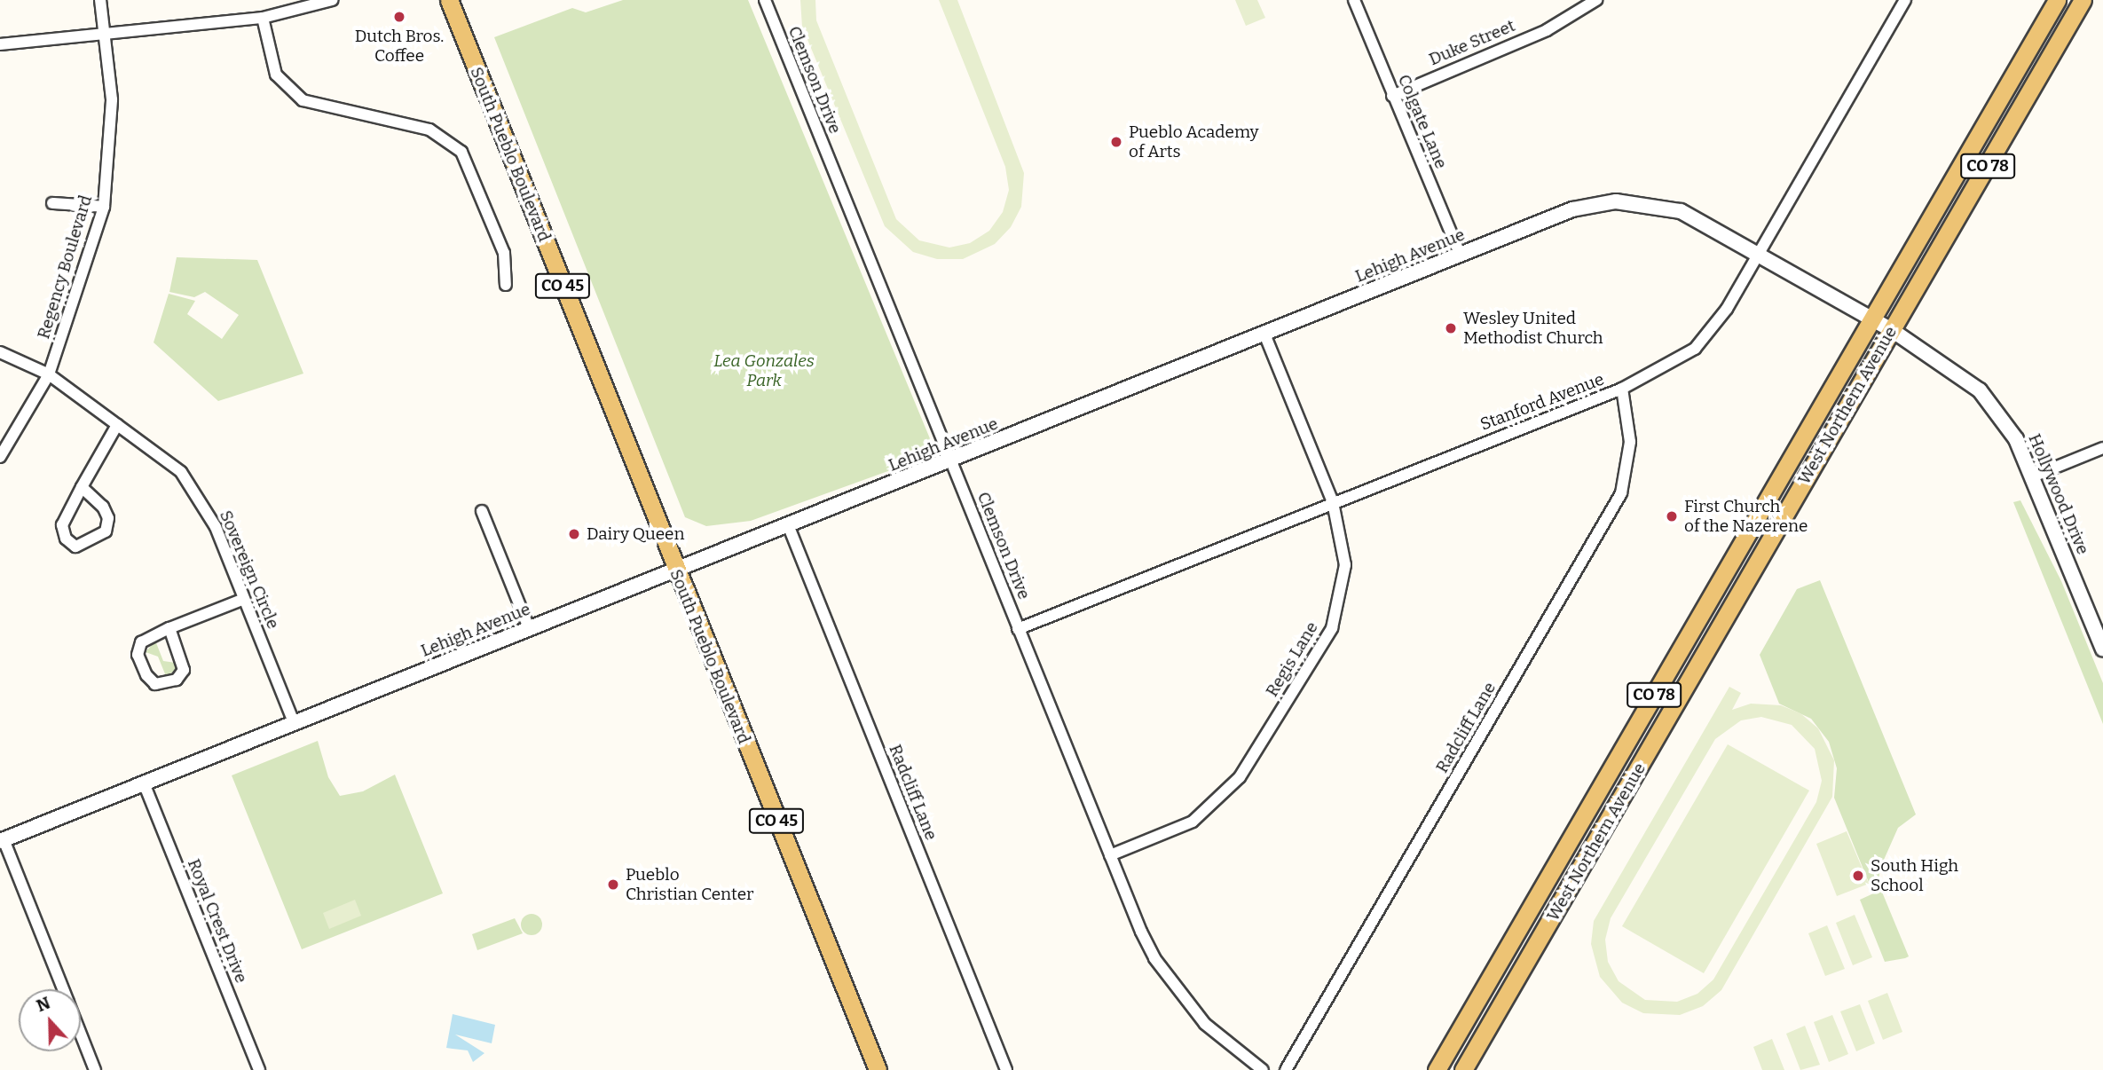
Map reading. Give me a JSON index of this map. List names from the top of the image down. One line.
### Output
{"streets":{"main road":["South Pueblo Boulevard","CO 78","CO 45","West Northern Avenue"],"street":["Duke Street","Clemson Drive","Colgate Lane","Lehigh Avenue","Regency Boulevard","Stanford Avenue","Hollywood Drive","Sovereign Circle","Regis Lane","Radcliff Lane","Royal Crest Drive"]},"crossings":[["Duke Street","Colgate Lane"],["Clemson Drive","Lehigh Avenue"],["Clemson Drive","Stanford Avenue"],["Clemson Drive","Regis Lane"],["Colgate Lane","Lehigh Avenue"],["South Pueblo Boulevard","Lehigh Avenue"],["Lehigh Avenue","Stanford Avenue"],["Lehigh Avenue","West Northern Avenue"],["Lehigh Avenue","Hollywood Drive"],["Lehigh Avenue","Sovereign Circle"],["Lehigh Avenue","Regis Lane"],["Lehigh Avenue","Radcliff Lane"],["Lehigh Avenue","Royal Crest Drive"],["Regency Boulevard","Sovereign Circle"],["Stanford Avenue","Regis Lane"],["Stanford Avenue","Radcliff Lane"],["West Northern Avenue","Hollywood Drive"]],"parks":["Lea Gonzales Park"],"places":["Dutch Bros. Coffee","Pueblo Academy of Arts","Wesley United Methodist Church","First Church of the Nazerene","Dairy Queen","South High School","Pueblo Christian Center"],"north":"top"}
